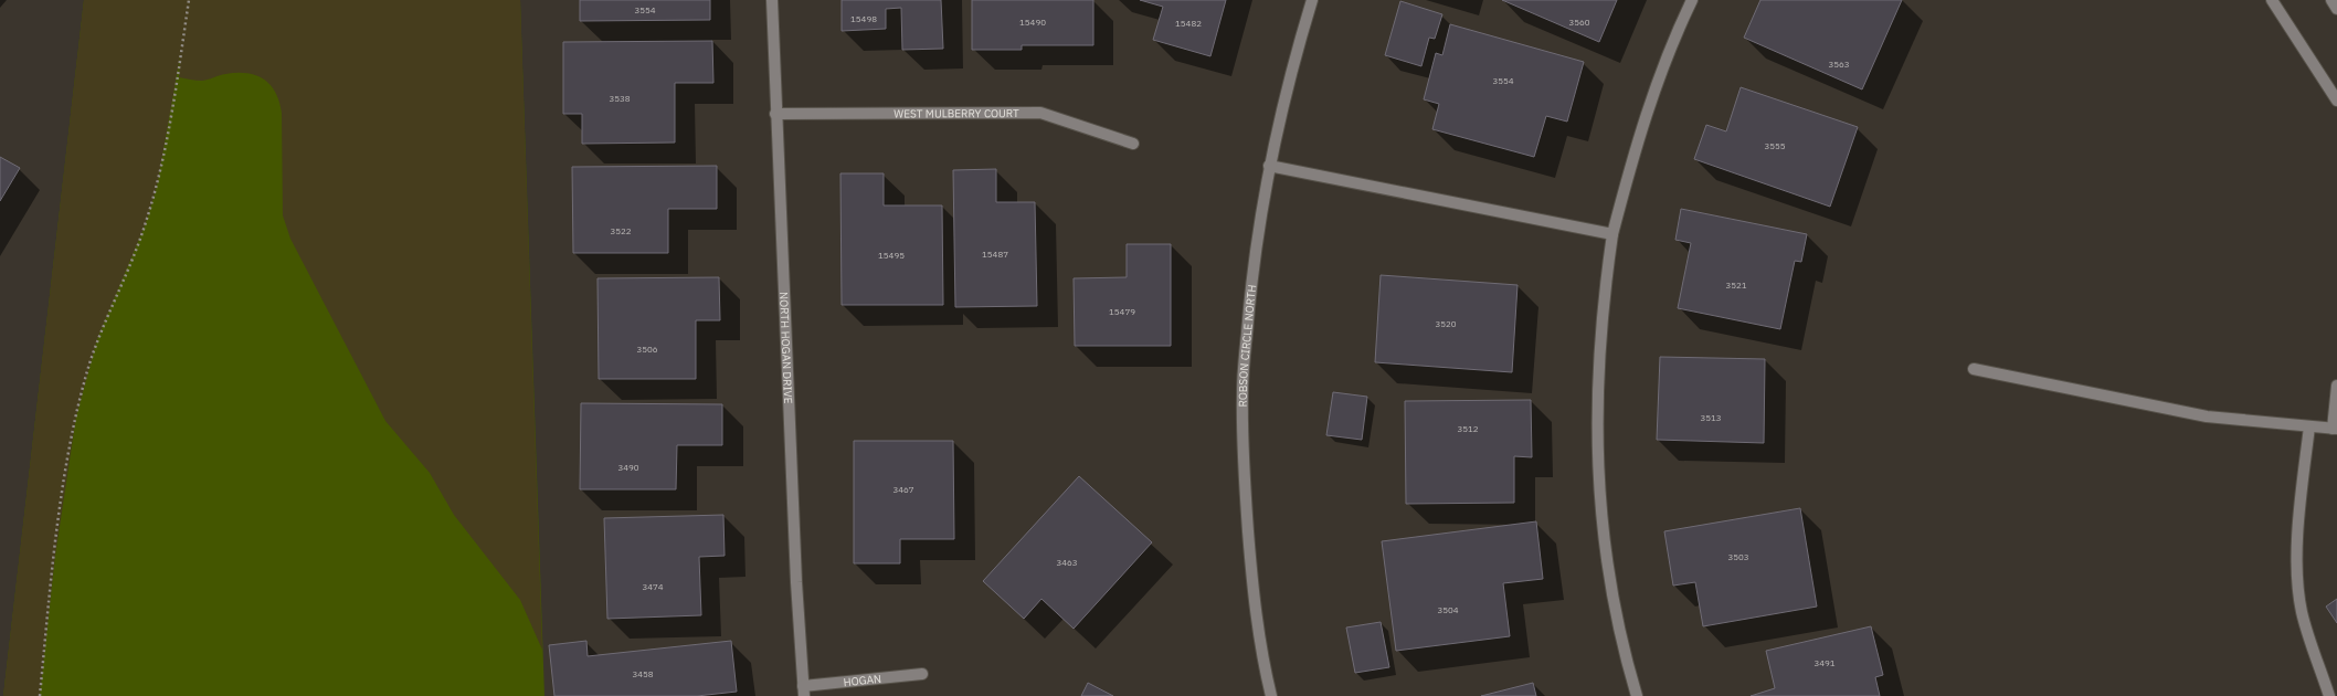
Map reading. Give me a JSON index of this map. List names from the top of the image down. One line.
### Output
{"streets":{"street":["WEST MULBERRY COURT","ROBSON CIRCLE NORTH","NORTH HOGAN DRIVE","HOGAN"]},"crossings":[["WEST MULBERRY COURT","NORTH HOGAN DRIVE"],["NORTH HOGAN DRIVE","HOGAN"]],"house_numbers":["3554","15498","15490","3560","15482","3563","3554","3538","3555","3522","15487","15495","3521","15479","3520","3506","3513","3512","3490","3467","3503","3463","3474","3504","3491","3458"]}
